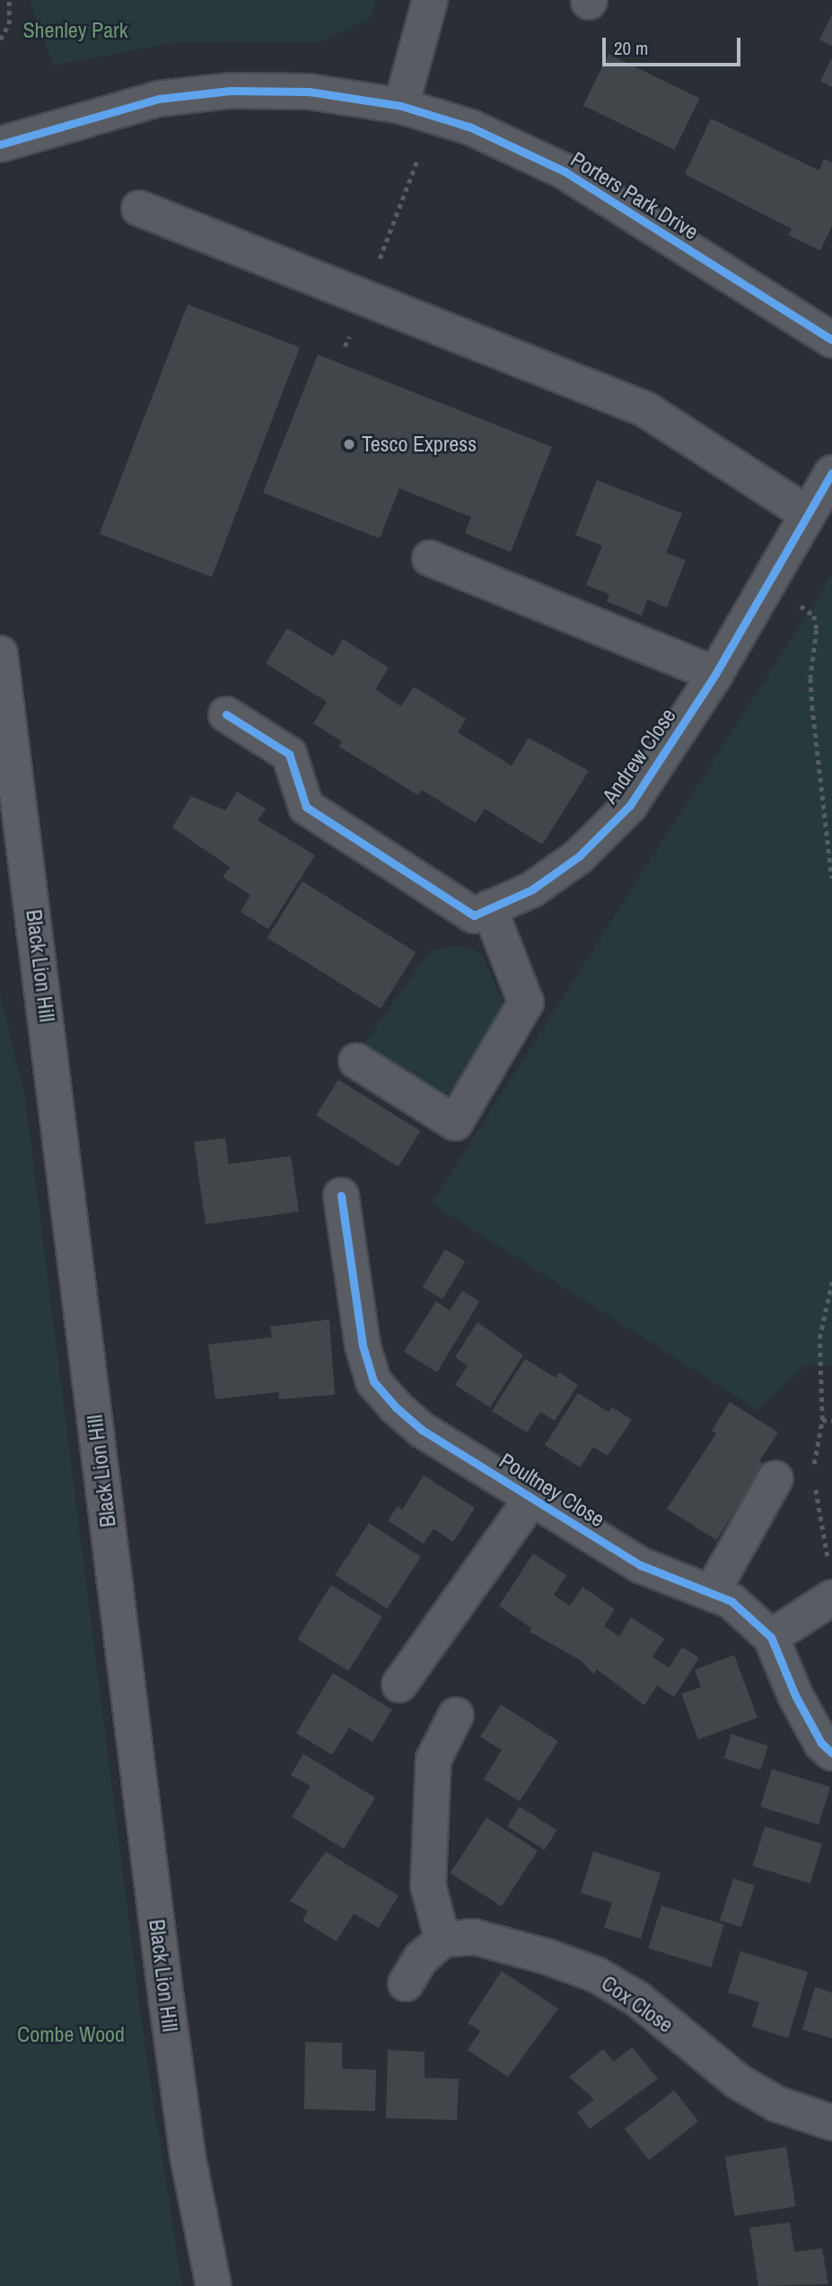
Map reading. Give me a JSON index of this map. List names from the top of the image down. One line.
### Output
{"streets":{"main road":["Black Lion Hill"],"street":["Porters Park Drive","Andrew Close","Poultney Close","Cox Close"]},"parks":["Shenley Park","Combe Wood"],"places":["Tesco Express"],"scale_bar":"20 m"}
